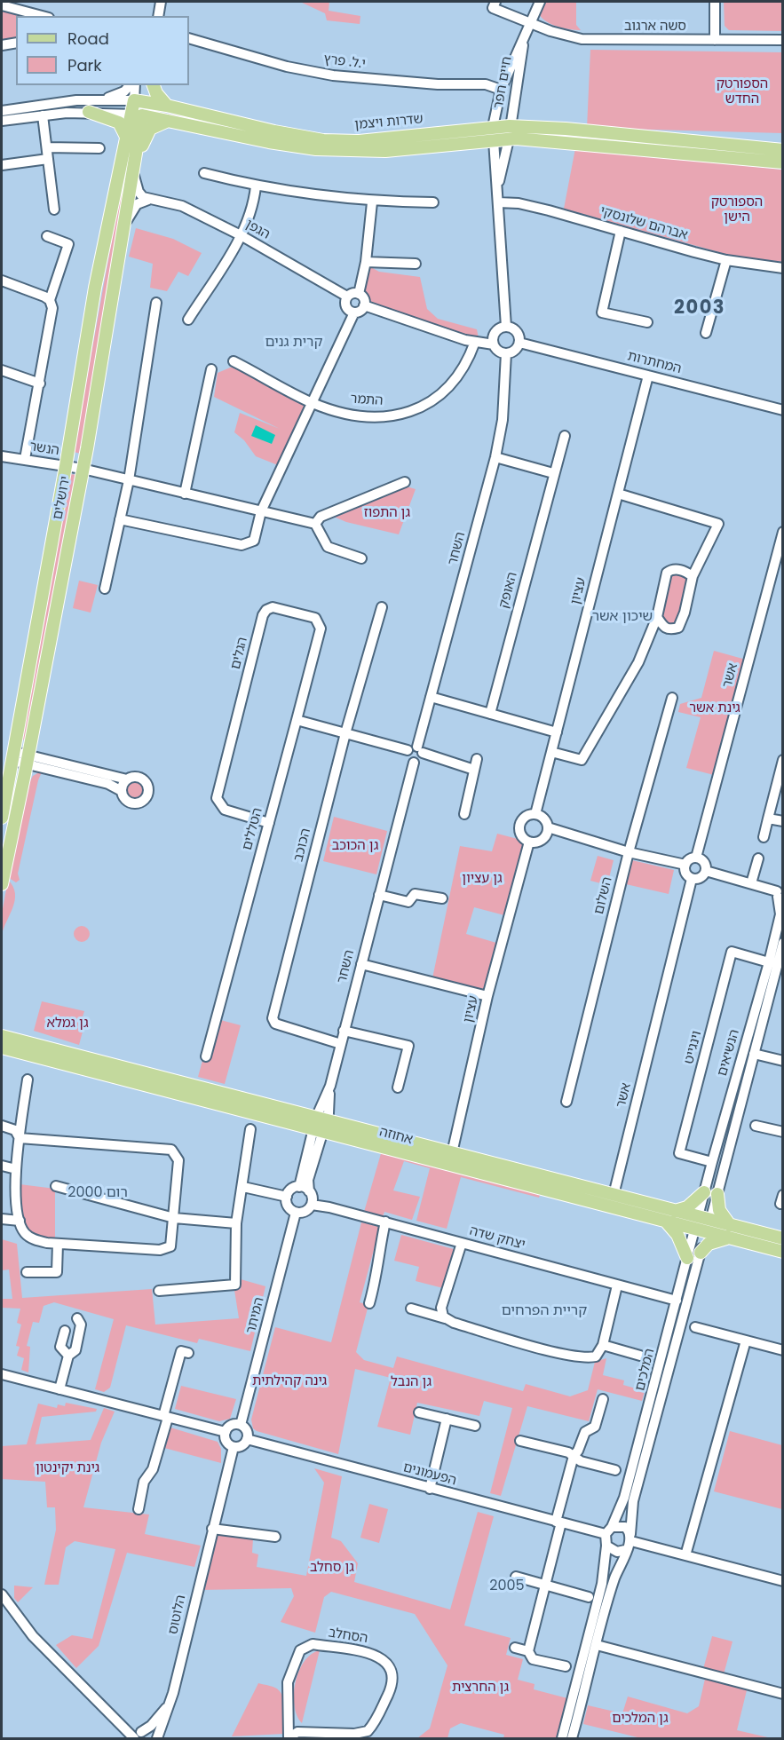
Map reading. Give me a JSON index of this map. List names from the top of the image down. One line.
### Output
{"streets":{"main road":["שדרות ויצמן","ירושלים","אחוזה"],"street":["סשה ארגוב","י.ל. פרץ","חיים חפר","אברהם שלונסקי","הגפן","המחתרות","התמר","הנשר","השחר","האופק","עציון","הגלים","אשר","הטללים","הכוכב","השלום","וינגייט","הנשיאים","יצחק שדה","המיתר","המלכים","הפעמונים","הלוטוס","הסחלב"]},"crossings":[["סשה ארגוב","חיים חפר"],["י.ל. פרץ","חיים חפר"],["חיים חפר","שדרות ויצמן"],["שדרות ויצמן","ירושלים"],["המחתרות","השחר"],["המחתרות","עציון"],["הנשר","ירושלים"],["השחר","הכוכב"],["השחר","אחוזה"],["עציון","אחוזה"],["הגלים","הטללים"],["אשר","אחוזה"],["וינגייט","הנשיאים"],["הנשיאים","אחוזה"],["הנשיאים","המלכים"],["אחוזה","המלכים"],["יצחק שדה","המיתר"],["יצחק שדה","המלכים"],["המיתר","הפעמונים"],["המיתר","הלוטוס"],["המלכים","הפעמונים"],["הפעמונים","הלוטוס"]],"districts":["2003","קרית גנים","שיכון אשר","רום 2000","קריית הפרחים","2005"],"parks":["הספורטק החדש","הספורטק הישן","גן התפוז","גינת אשר","גן הכוכב","גן עציון","גן גמלא","גינה קהילתית","גן הנבל","גינת יקינטון","גן סחלב","גן החרצית","גן המלכים"],"legend":["Road","Park"]}
